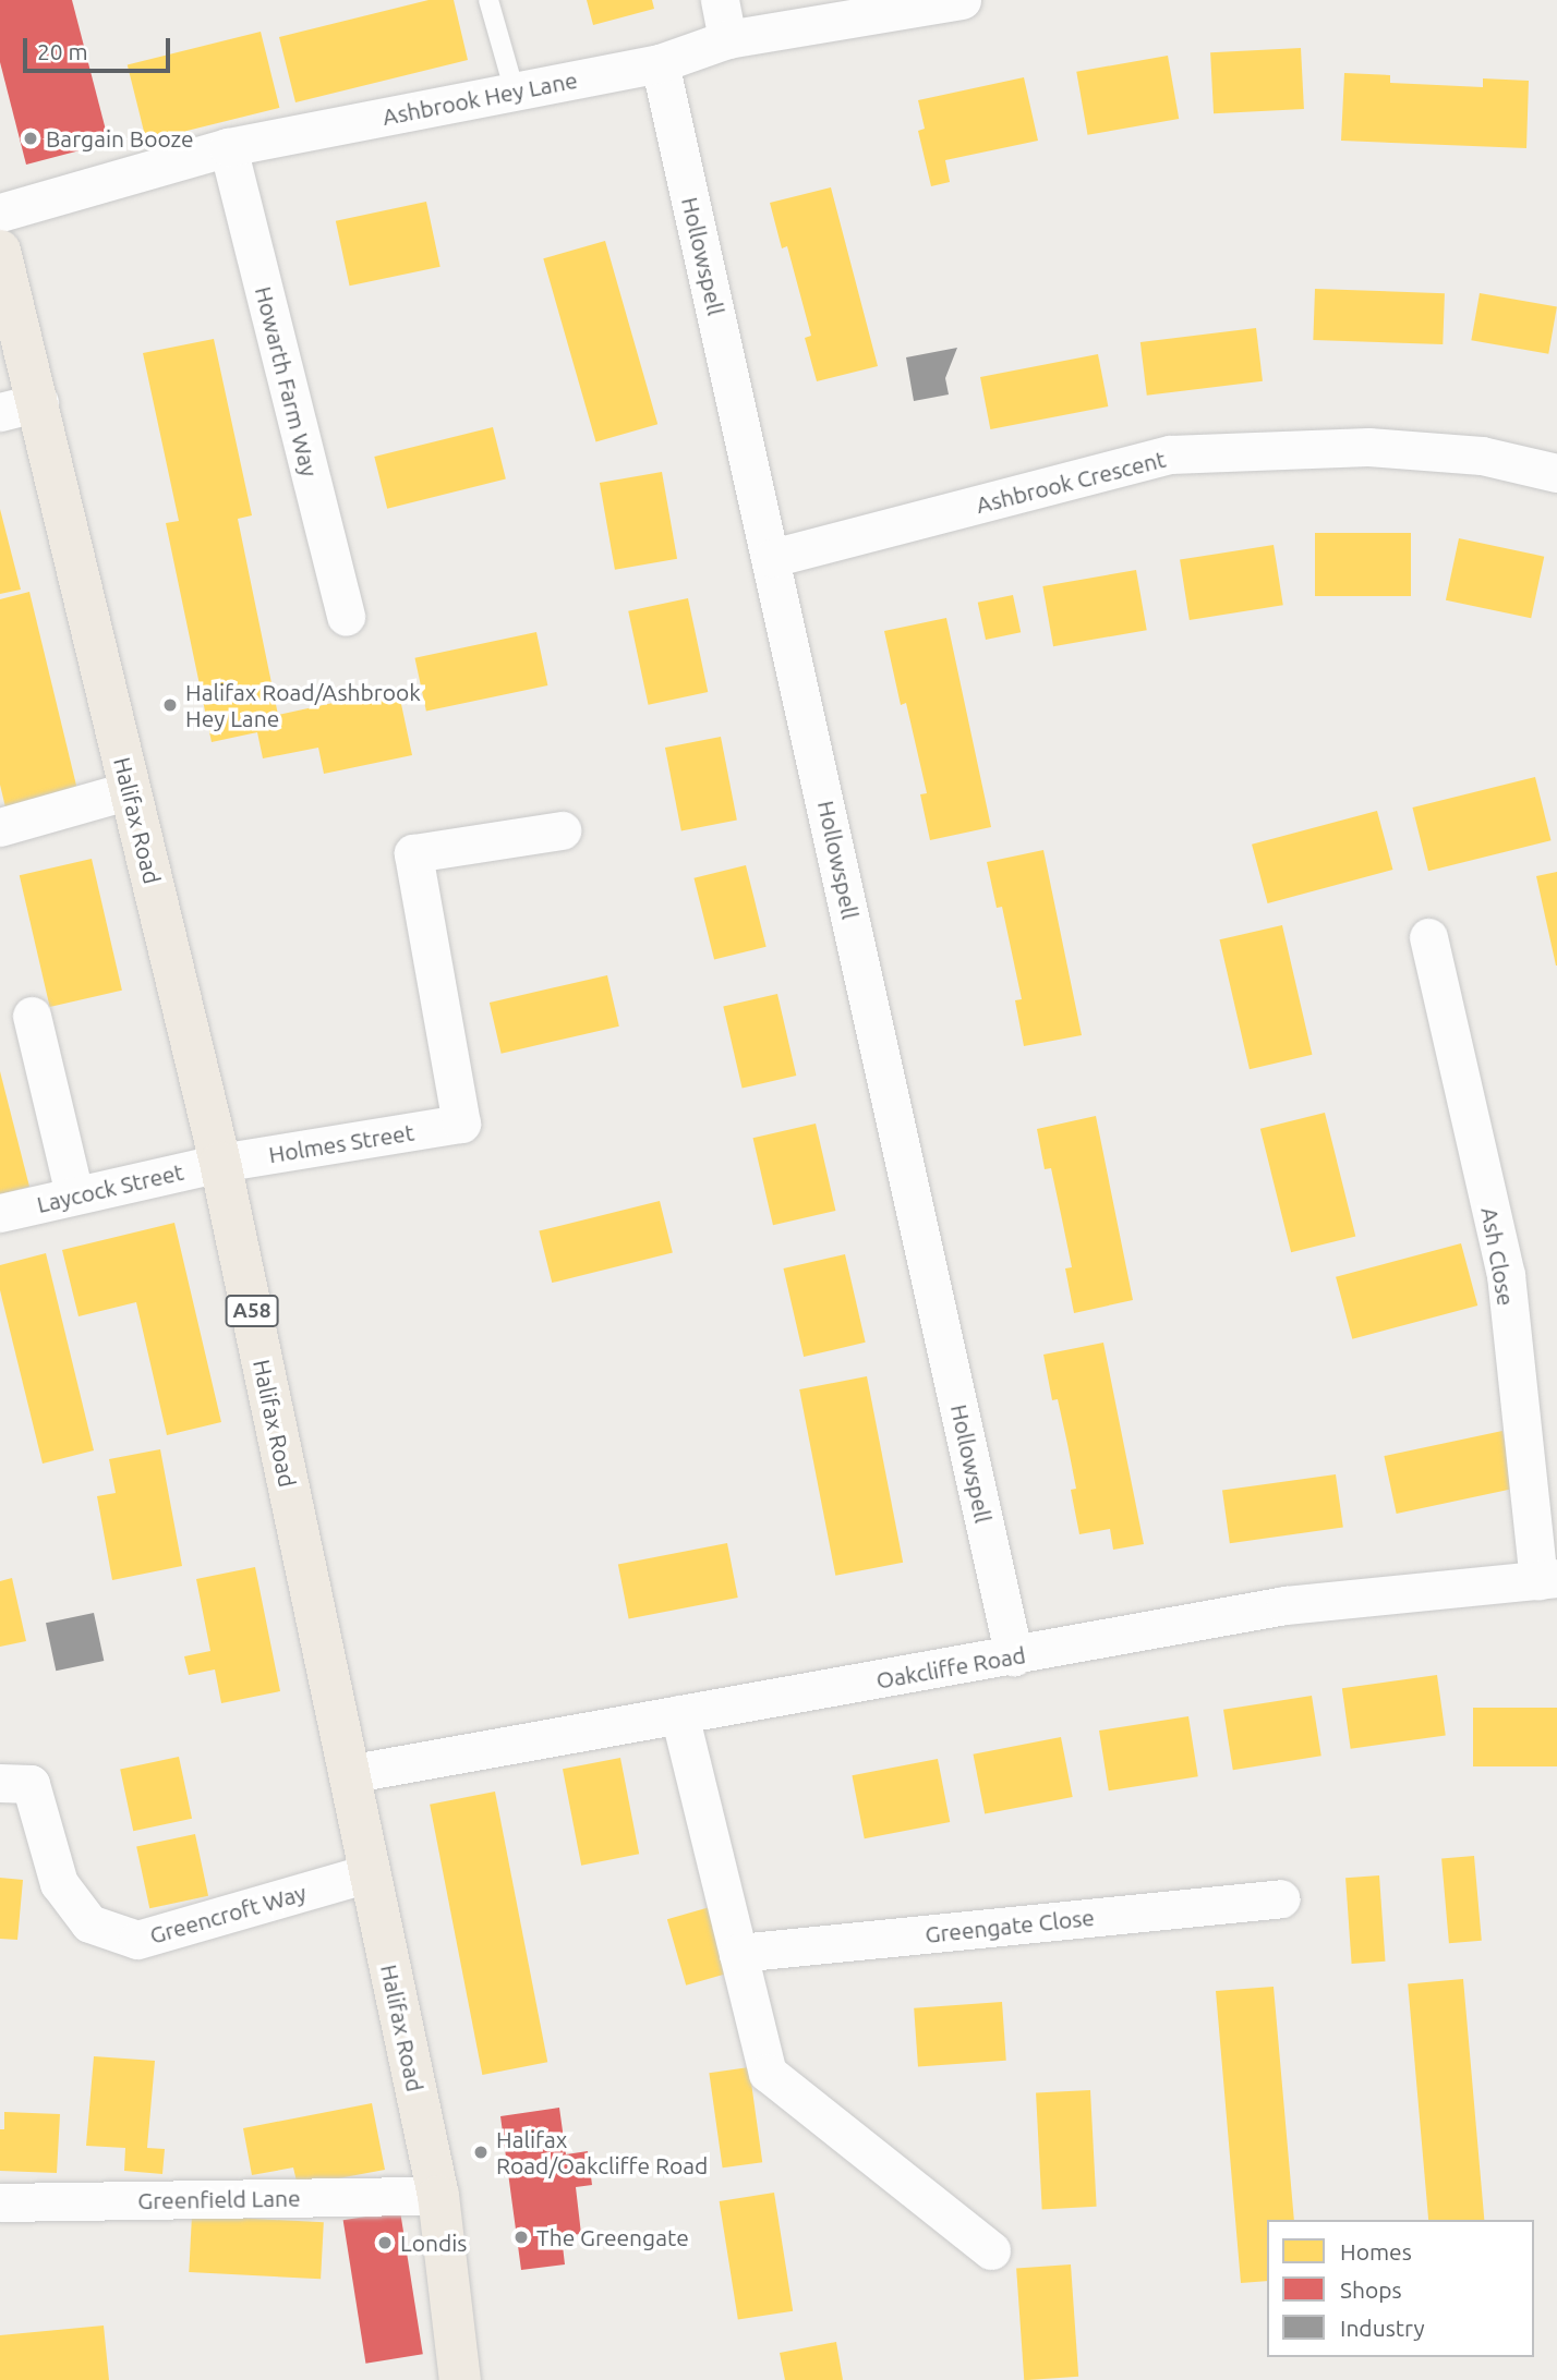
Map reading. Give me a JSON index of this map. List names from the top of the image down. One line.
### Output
{"streets":{"highway":["Halifax Road","A58"],"street":["Ashbrook Hey Lane","Hollowspell","Howarth Farm Way","Ashbrook Crescent","Holmes Street","Laycock Street","Ash Close","Oakcliffe Road","Greencroft Way","Greengate Close","Greenfield Lane"]},"crossings":[["Ashbrook Hey Lane","Hollowspell"],["Ashbrook Hey Lane","Howarth Farm Way"],["Hollowspell","Ashbrook Crescent"],["Hollowspell","Oakcliffe Road"],["Halifax Road","Holmes Street"],["Halifax Road","Laycock Street"],["Halifax Road","Oakcliffe Road"],["Halifax Road","Greencroft Way"],["Halifax Road","Greenfield Lane"],["Holmes Street","Laycock Street"],["Ash Close","Oakcliffe Road"]],"places":["Bargain Booze","Halifax Road/Ashbrook Hey Lane","Halifax Road/Oakcliffe Road","The Greengate","Londis"],"legend":["Homes","Shops","Industry"],"scale_bar":"20 m"}
